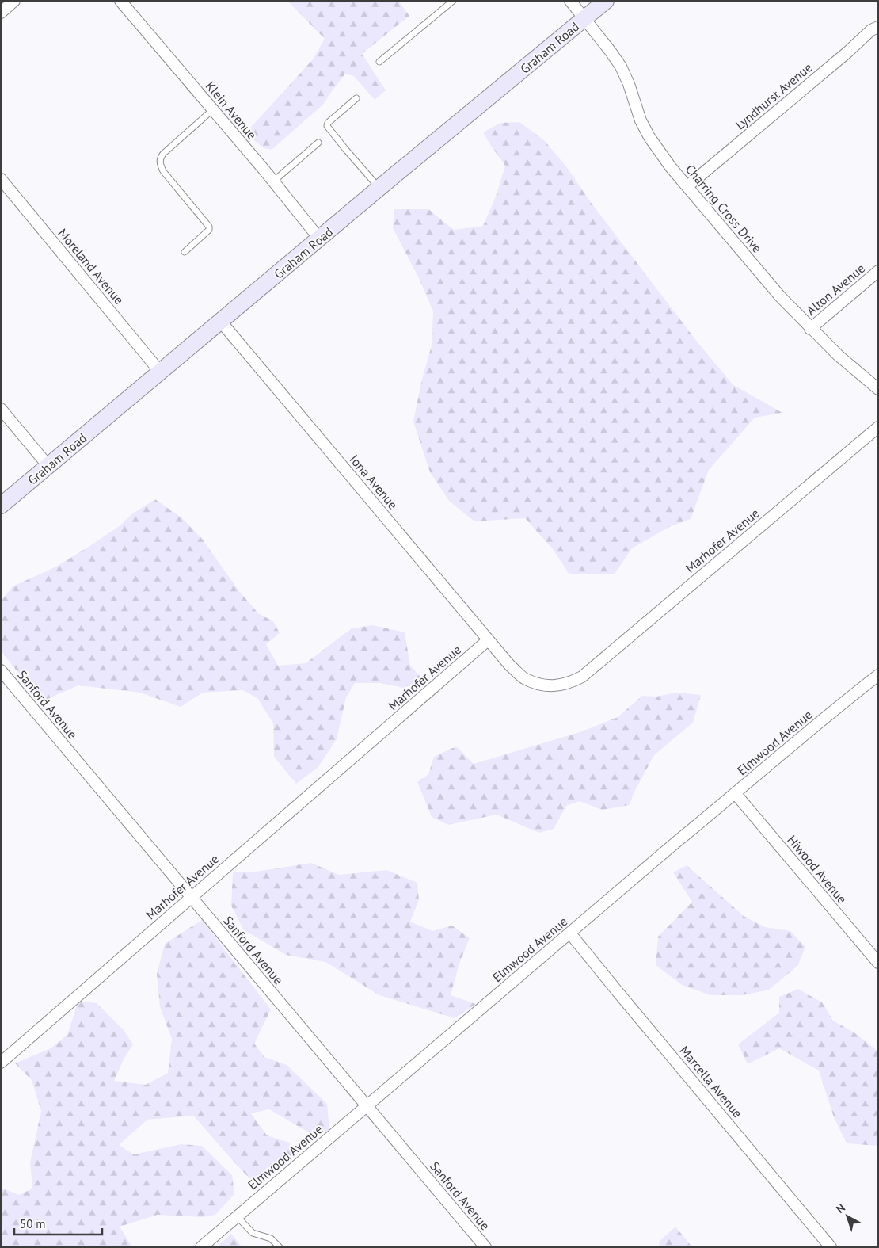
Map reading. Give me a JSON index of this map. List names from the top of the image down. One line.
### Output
{"streets":{"main road":["Graham Road"],"street":["Lyndhurst Avenue","Klein Avenue","Charring Cross Drive","Moreland Avenue","Alton Avenue","Iona Avenue","Marhofer Avenue","Sanford Avenue","Elmwood Avenue","Hiwood Avenue","Marcella Avenue"]},"crossings":[["Graham Road","Klein Avenue"],["Graham Road","Charring Cross Drive"],["Graham Road","Moreland Avenue"],["Graham Road","Iona Avenue"],["Lyndhurst Avenue","Charring Cross Drive"],["Charring Cross Drive","Alton Avenue"],["Iona Avenue","Marhofer Avenue"],["Marhofer Avenue","Sanford Avenue"],["Sanford Avenue","Elmwood Avenue"],["Elmwood Avenue","Hiwood Avenue"],["Elmwood Avenue","Marcella Avenue"]],"scale_bar":"50 m","north":"top left"}
